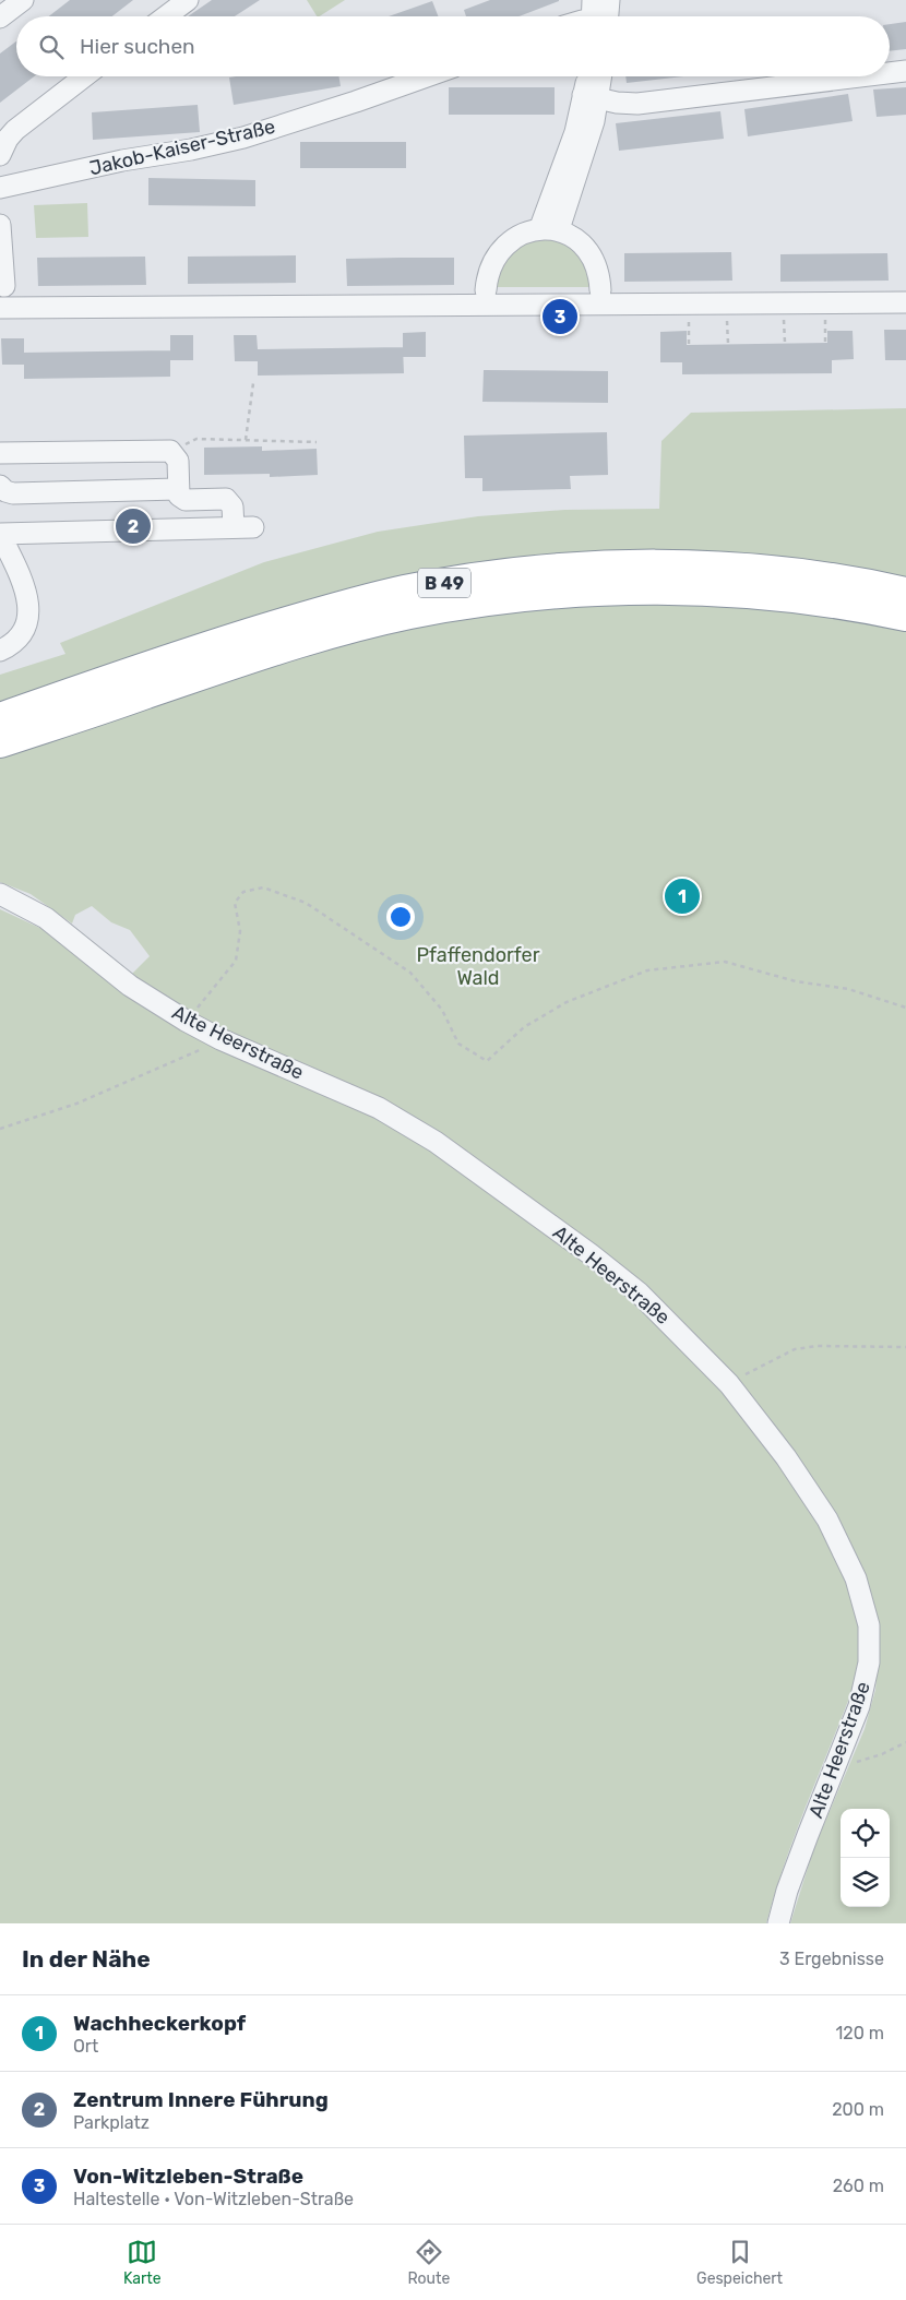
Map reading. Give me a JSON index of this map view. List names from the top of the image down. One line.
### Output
{"streets":{"highway":["B 49"],"street":["Jakob-Kaiser-Straße","Alte Heerstraße"]},"parks":["Pfaffendorfer Wald"],"page":{"search":"Hier suchen","pins":["3","2","1"],"heading":["In der Nähe","3 Ergebnisse"],"list":[{"mark":"1","name":"Wachheckerkopf","note":"Ort","value":"120 m"},{"mark":"2","name":"Zentrum Innere Führung","note":"Parkplatz","value":"200 m"},{"mark":"3","name":"Von-Witzleben-Straße","note":"Haltestelle · Von-Witzleben-Straße","value":"260 m"}],"nav":["Karte","Route","Gespeichert"]}}
